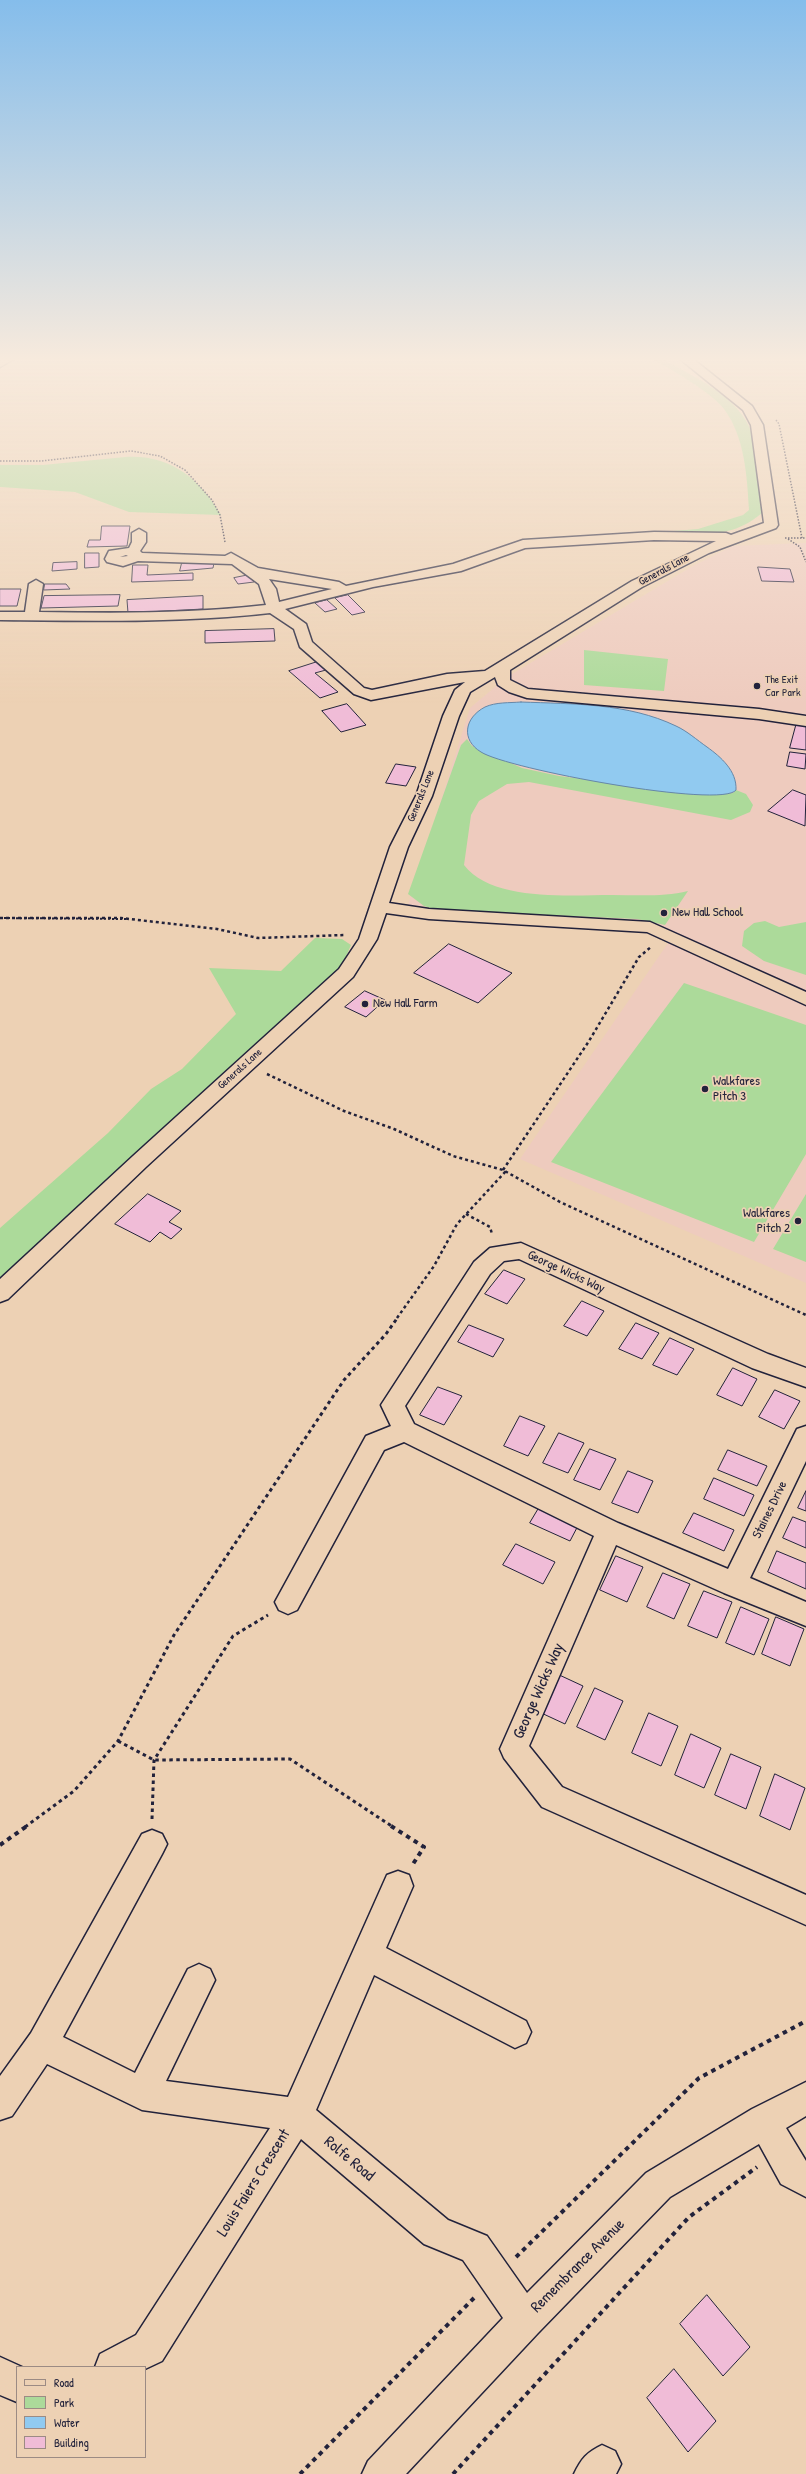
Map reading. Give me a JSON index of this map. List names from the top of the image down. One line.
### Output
{"streets":{"main road":["Generals Lane","George Wicks Way","Staines Drive","Rolfe Road","Louis Faiers Crescent","Remembrance Avenue"]},"crossings":[["Rolfe Road","Louis Faiers Crescent"],["Rolfe Road","Remembrance Avenue"]],"places":["The Exit Car Park","New Hall School","New Hall Farm","Walkfares Pitch 3","Walkfares Pitch 2"],"legend":["Road","Park","Water","Building"]}
